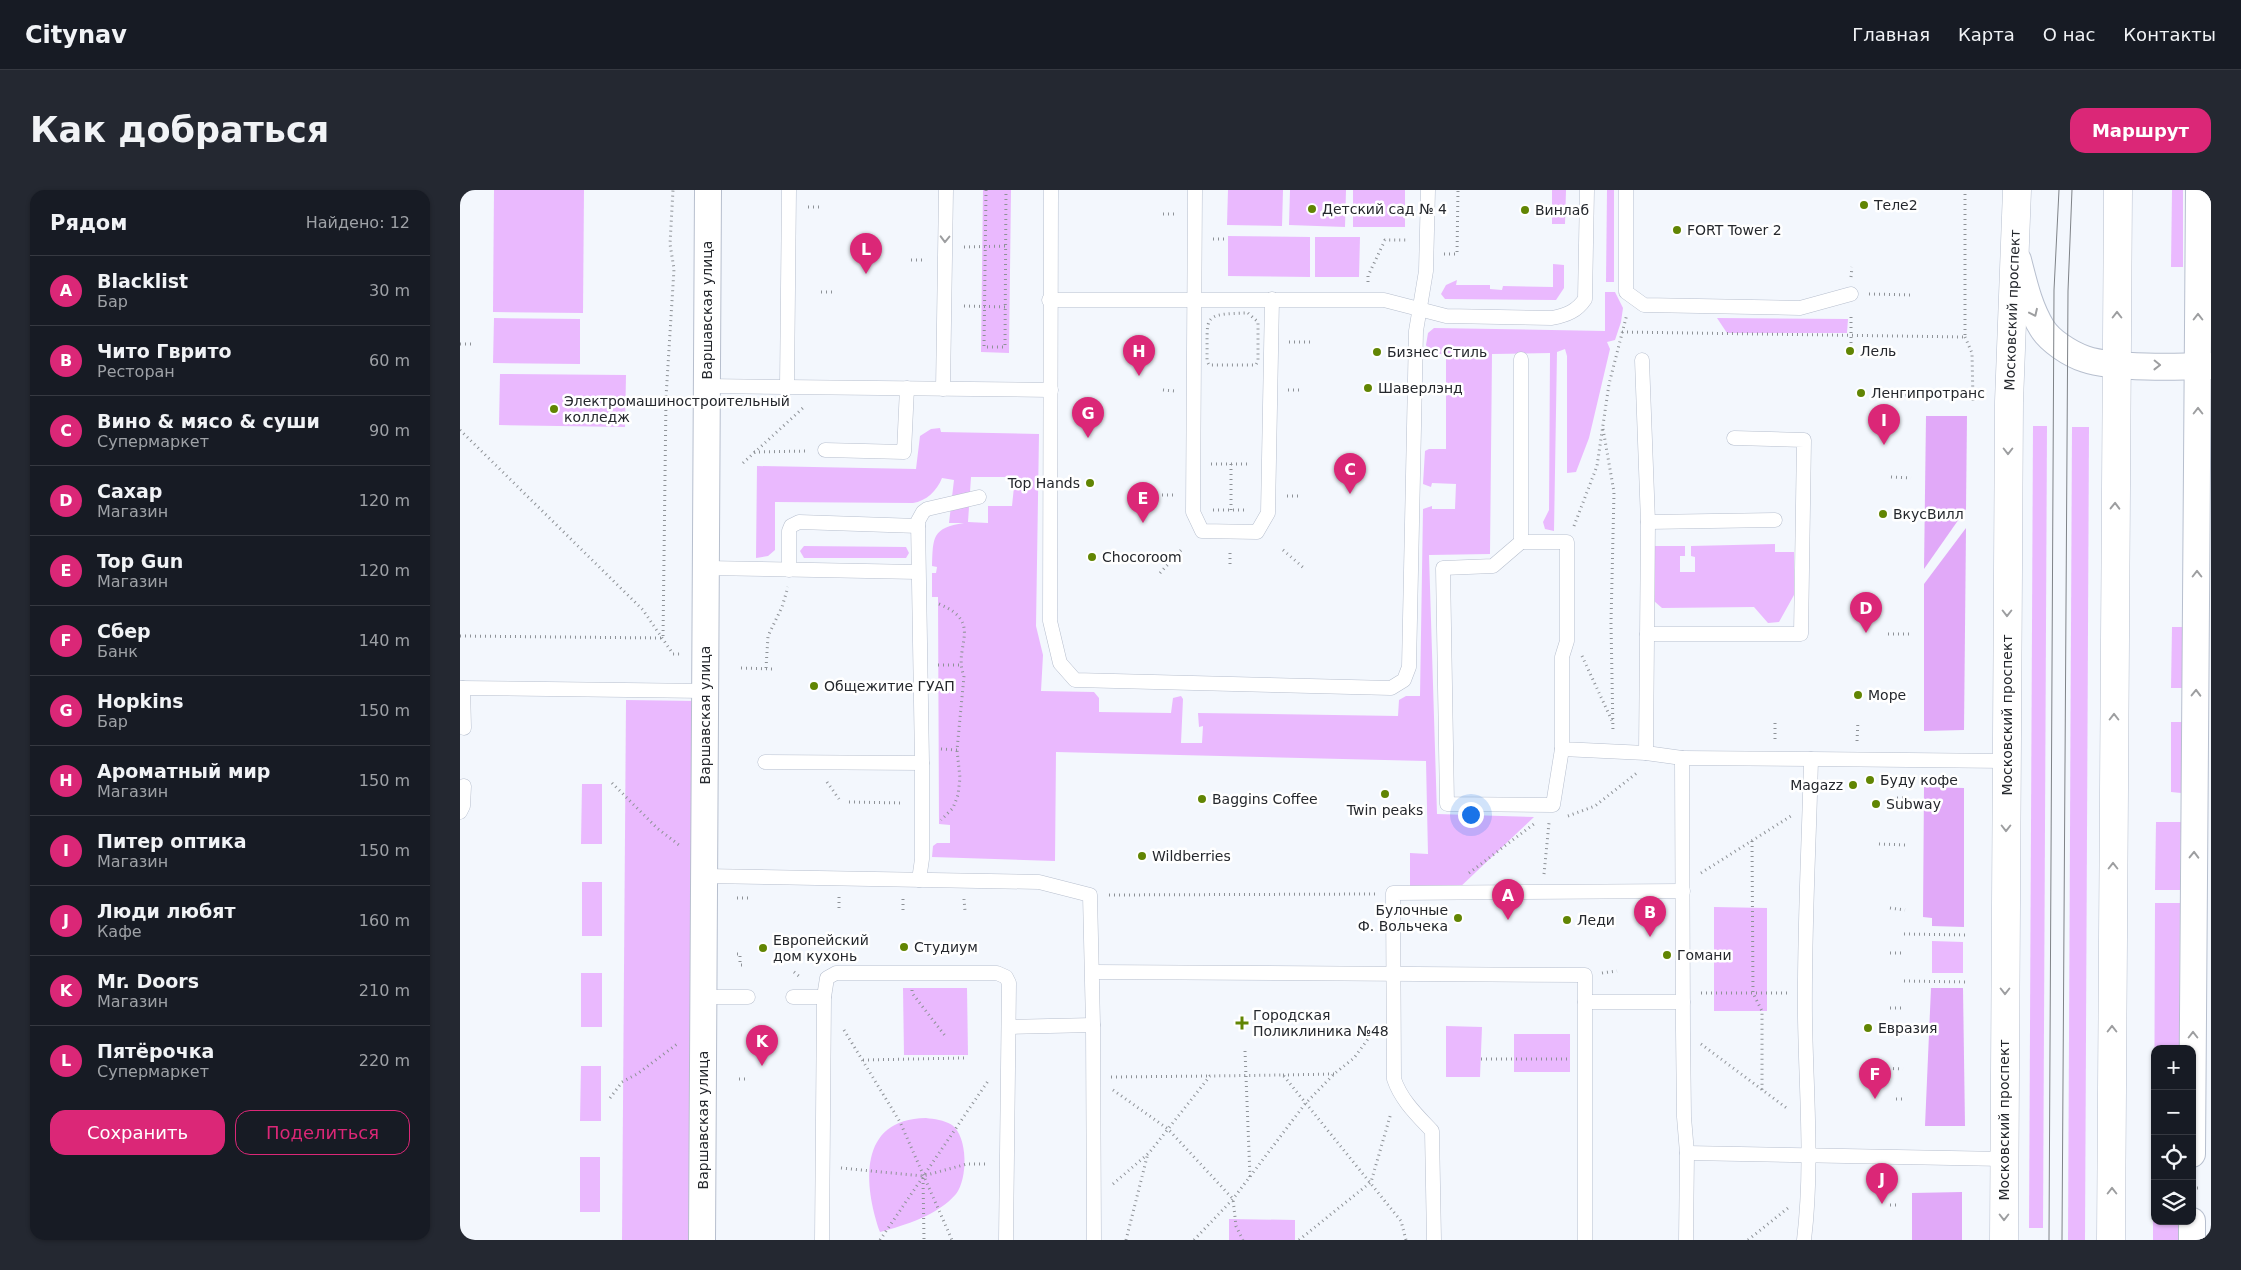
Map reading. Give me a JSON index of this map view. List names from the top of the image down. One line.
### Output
{"streets":{"main road":["Московский проспект"],"street":["Варшавская улица"]},"places":{"other":["Теле2","Детский сад № 4","Винлаб","FORT Tower 2","Лель","Бизнес Стиль","Шаверлэнд","Ленгипротранс","Электромашиностроительный колледж","Top Hands","ВкусВилл","Chocoroom","Общежитие ГУАП","Море","Буду кофе","Magazz","Twin peaks","Baggins Coffee","Subway","Wildberries","Булочные Ф. Вольчека","Леди","Студиум","Европейский дом кухонь","Гомани","Евразия"],"health":["Городская Поликлиника №48"]},"page":{"header":"Citynav","nav":["Главная","Карта","О нас","Контакты"],"buttons":["Маршрут",["Сохранить","Поделиться"]],"title":"Как добраться","heading":["Рядом","Найдено: 12"],"pins":["L","H","G","I","C","E","D","A","B","K","F","J"],"list":[{"mark":"A","name":"Blacklist","note":"Бар","value":"30 m"},{"mark":"B","name":"Чито Гврито","note":"Ресторан","value":"60 m"},{"mark":"C","name":"Вино & мясо & суши","note":"Супермаркет","value":"90 m"},{"mark":"D","name":"Сахар","note":"Магазин","value":"120 m"},{"mark":"E","name":"Top Gun","note":"Магазин","value":"120 m"},{"mark":"F","name":"Сбер","note":"Банк","value":"140 m"},{"mark":"G","name":"Hopkins","note":"Бар","value":"150 m"},{"mark":"H","name":"Ароматный мир","note":"Магазин","value":"150 m"},{"mark":"I","name":"Питер оптика","note":"Магазин","value":"150 m"},{"mark":"J","name":"Люди любят","note":"Кафе","value":"160 m"},{"mark":"K","name":"Mr. Doors","note":"Магазин","value":"210 m"},{"mark":"L","name":"Пятёрочка","note":"Супермаркет","value":"220 m"}],"map_buttons":["+","−"]}}
